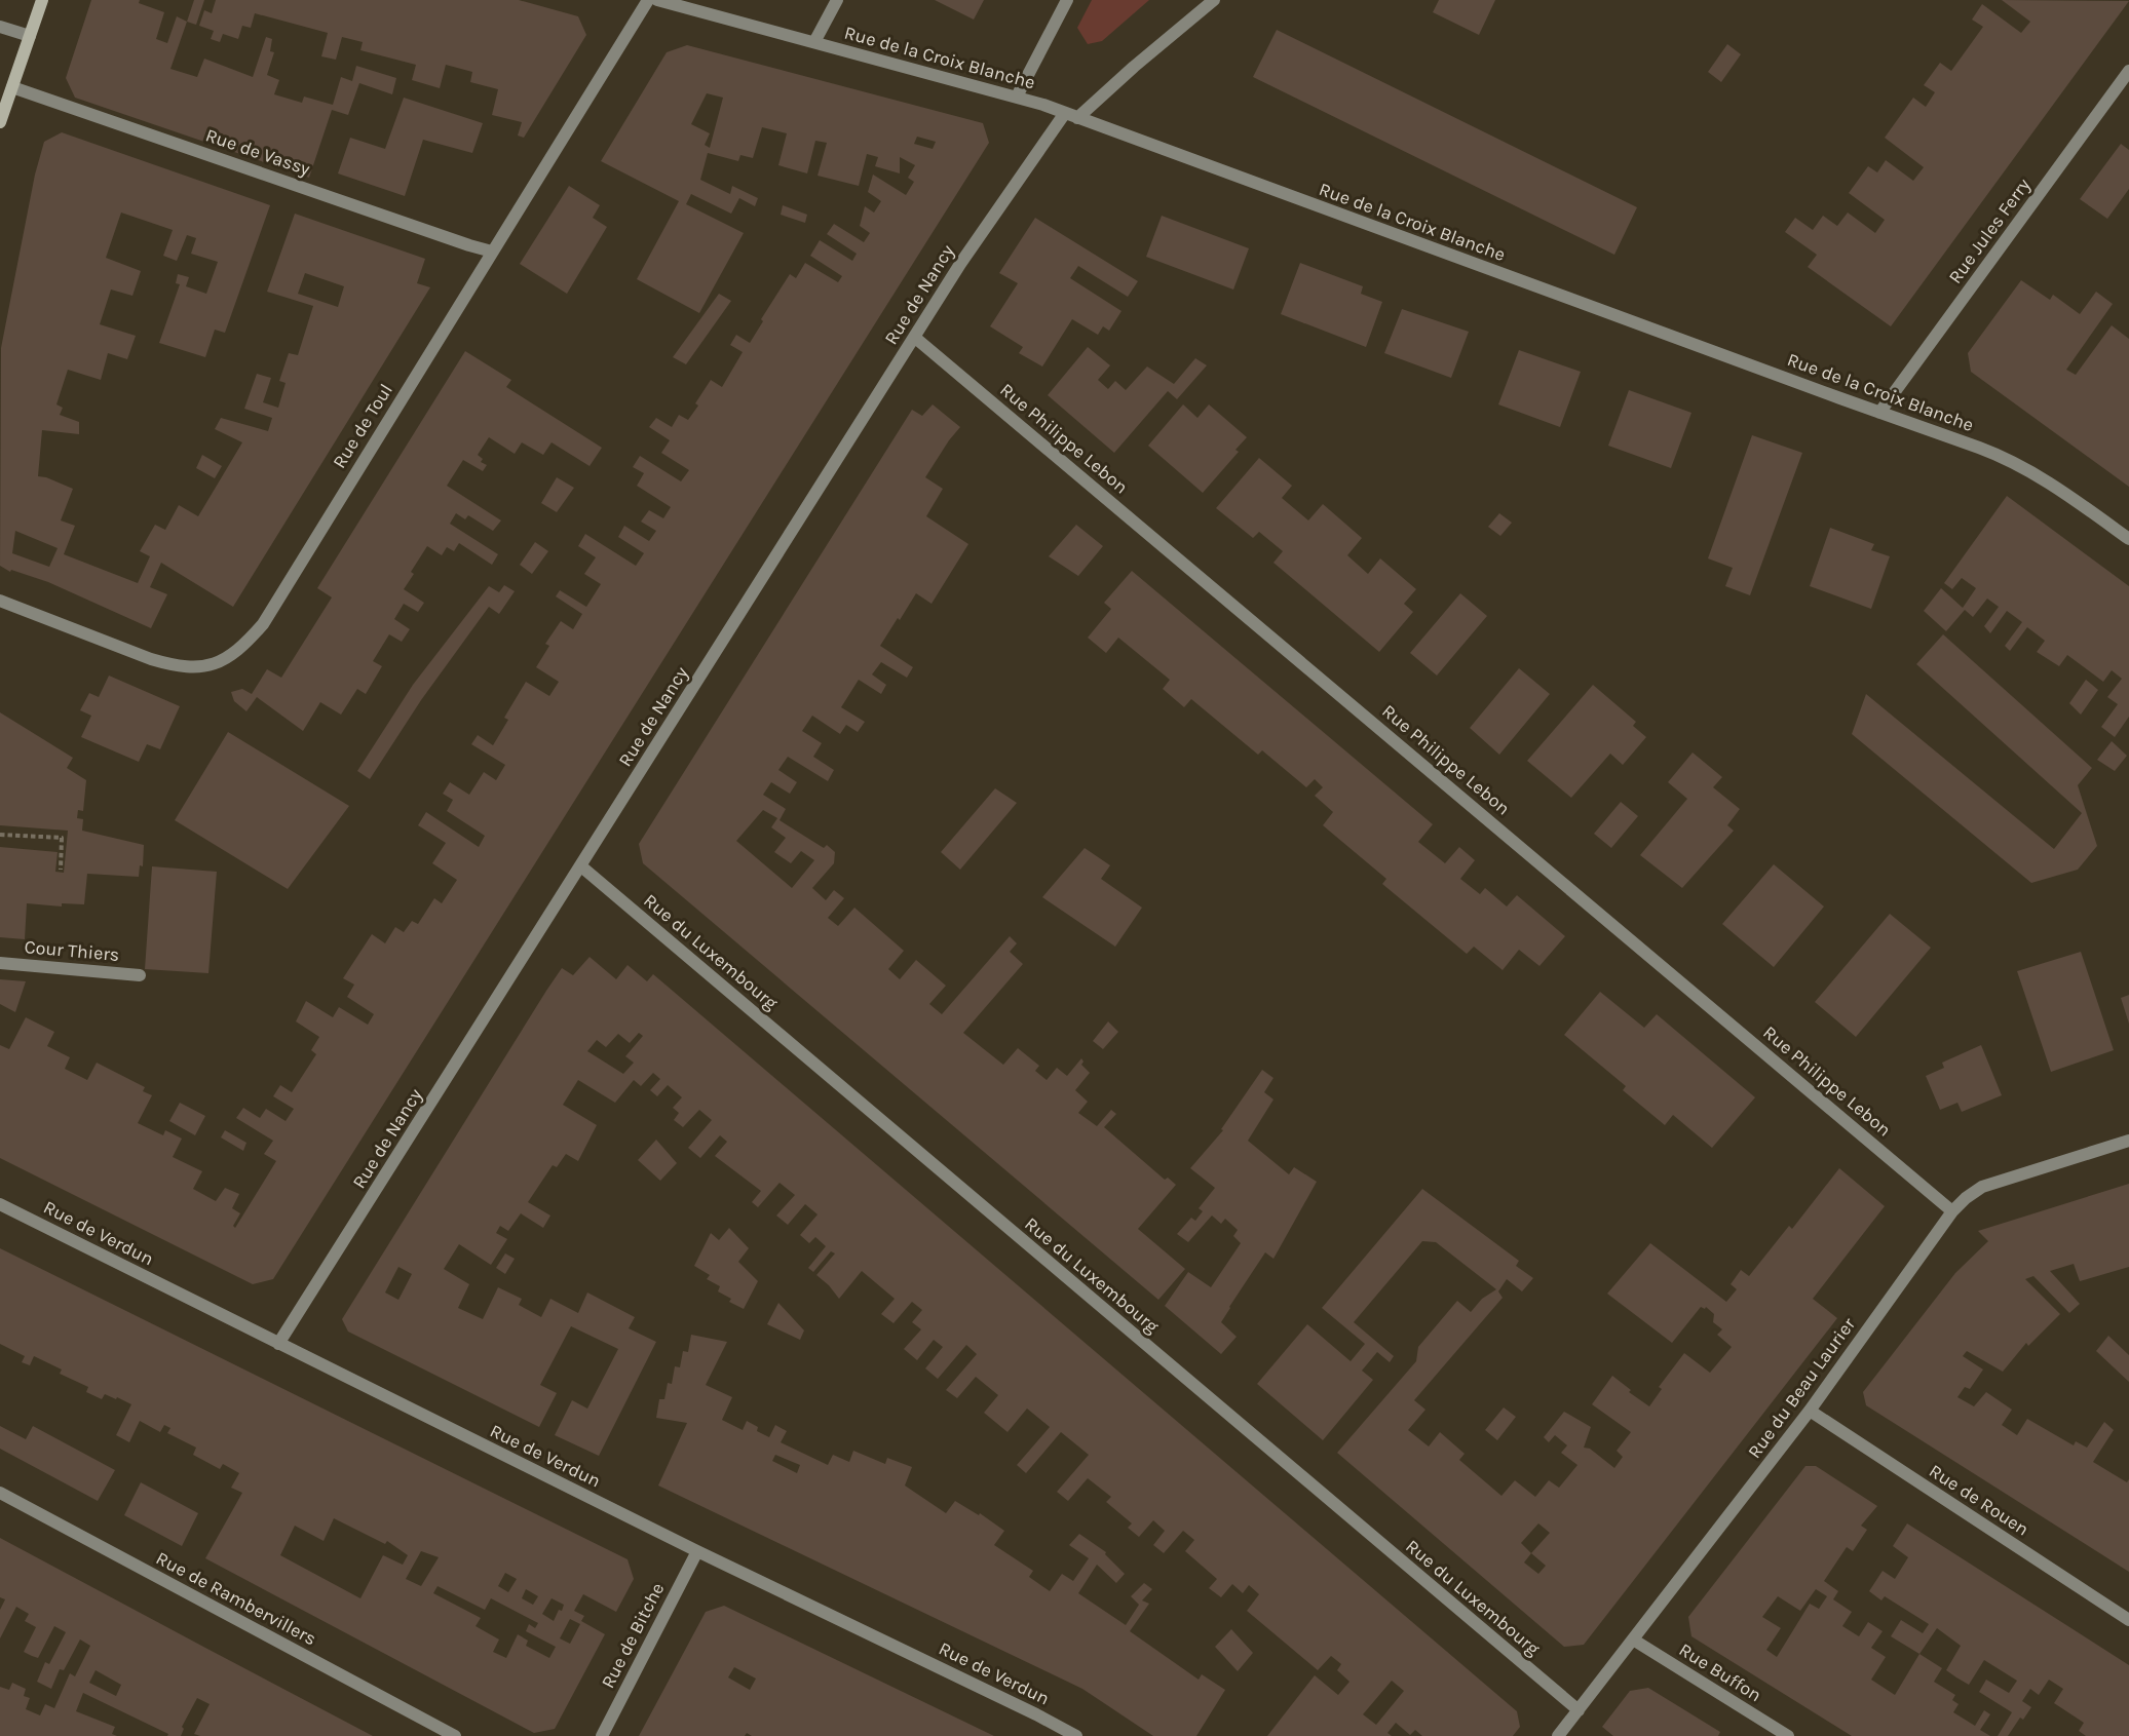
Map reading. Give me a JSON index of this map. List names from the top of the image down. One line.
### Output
{"streets":{"street":["Rue de la Croix Blanche","Rue de Vassy","Rue Jules Ferry","Rue de Nancy","Rue de Toul","Rue Philippe Lebon","Cour Thiers","Rue du Luxembourg","Rue de Verdun","Rue du Beau Laurier","Rue de Rouen","Rue de Rambervillers","Rue de Bitche","Rue Buffon"]},"crossings":[["Rue de la Croix Blanche","Rue Jules Ferry"],["Rue de la Croix Blanche","Rue de Nancy"],["Rue de Vassy","Rue de Toul"],["Rue de Nancy","Rue Philippe Lebon"],["Rue de Nancy","Rue du Luxembourg"],["Rue de Nancy","Rue de Verdun"],["Rue Philippe Lebon","Rue du Beau Laurier"],["Rue du Luxembourg","Rue du Beau Laurier"],["Rue de Verdun","Rue de Bitche"],["Rue du Beau Laurier","Rue de Rouen"],["Rue du Beau Laurier","Rue Buffon"]]}
